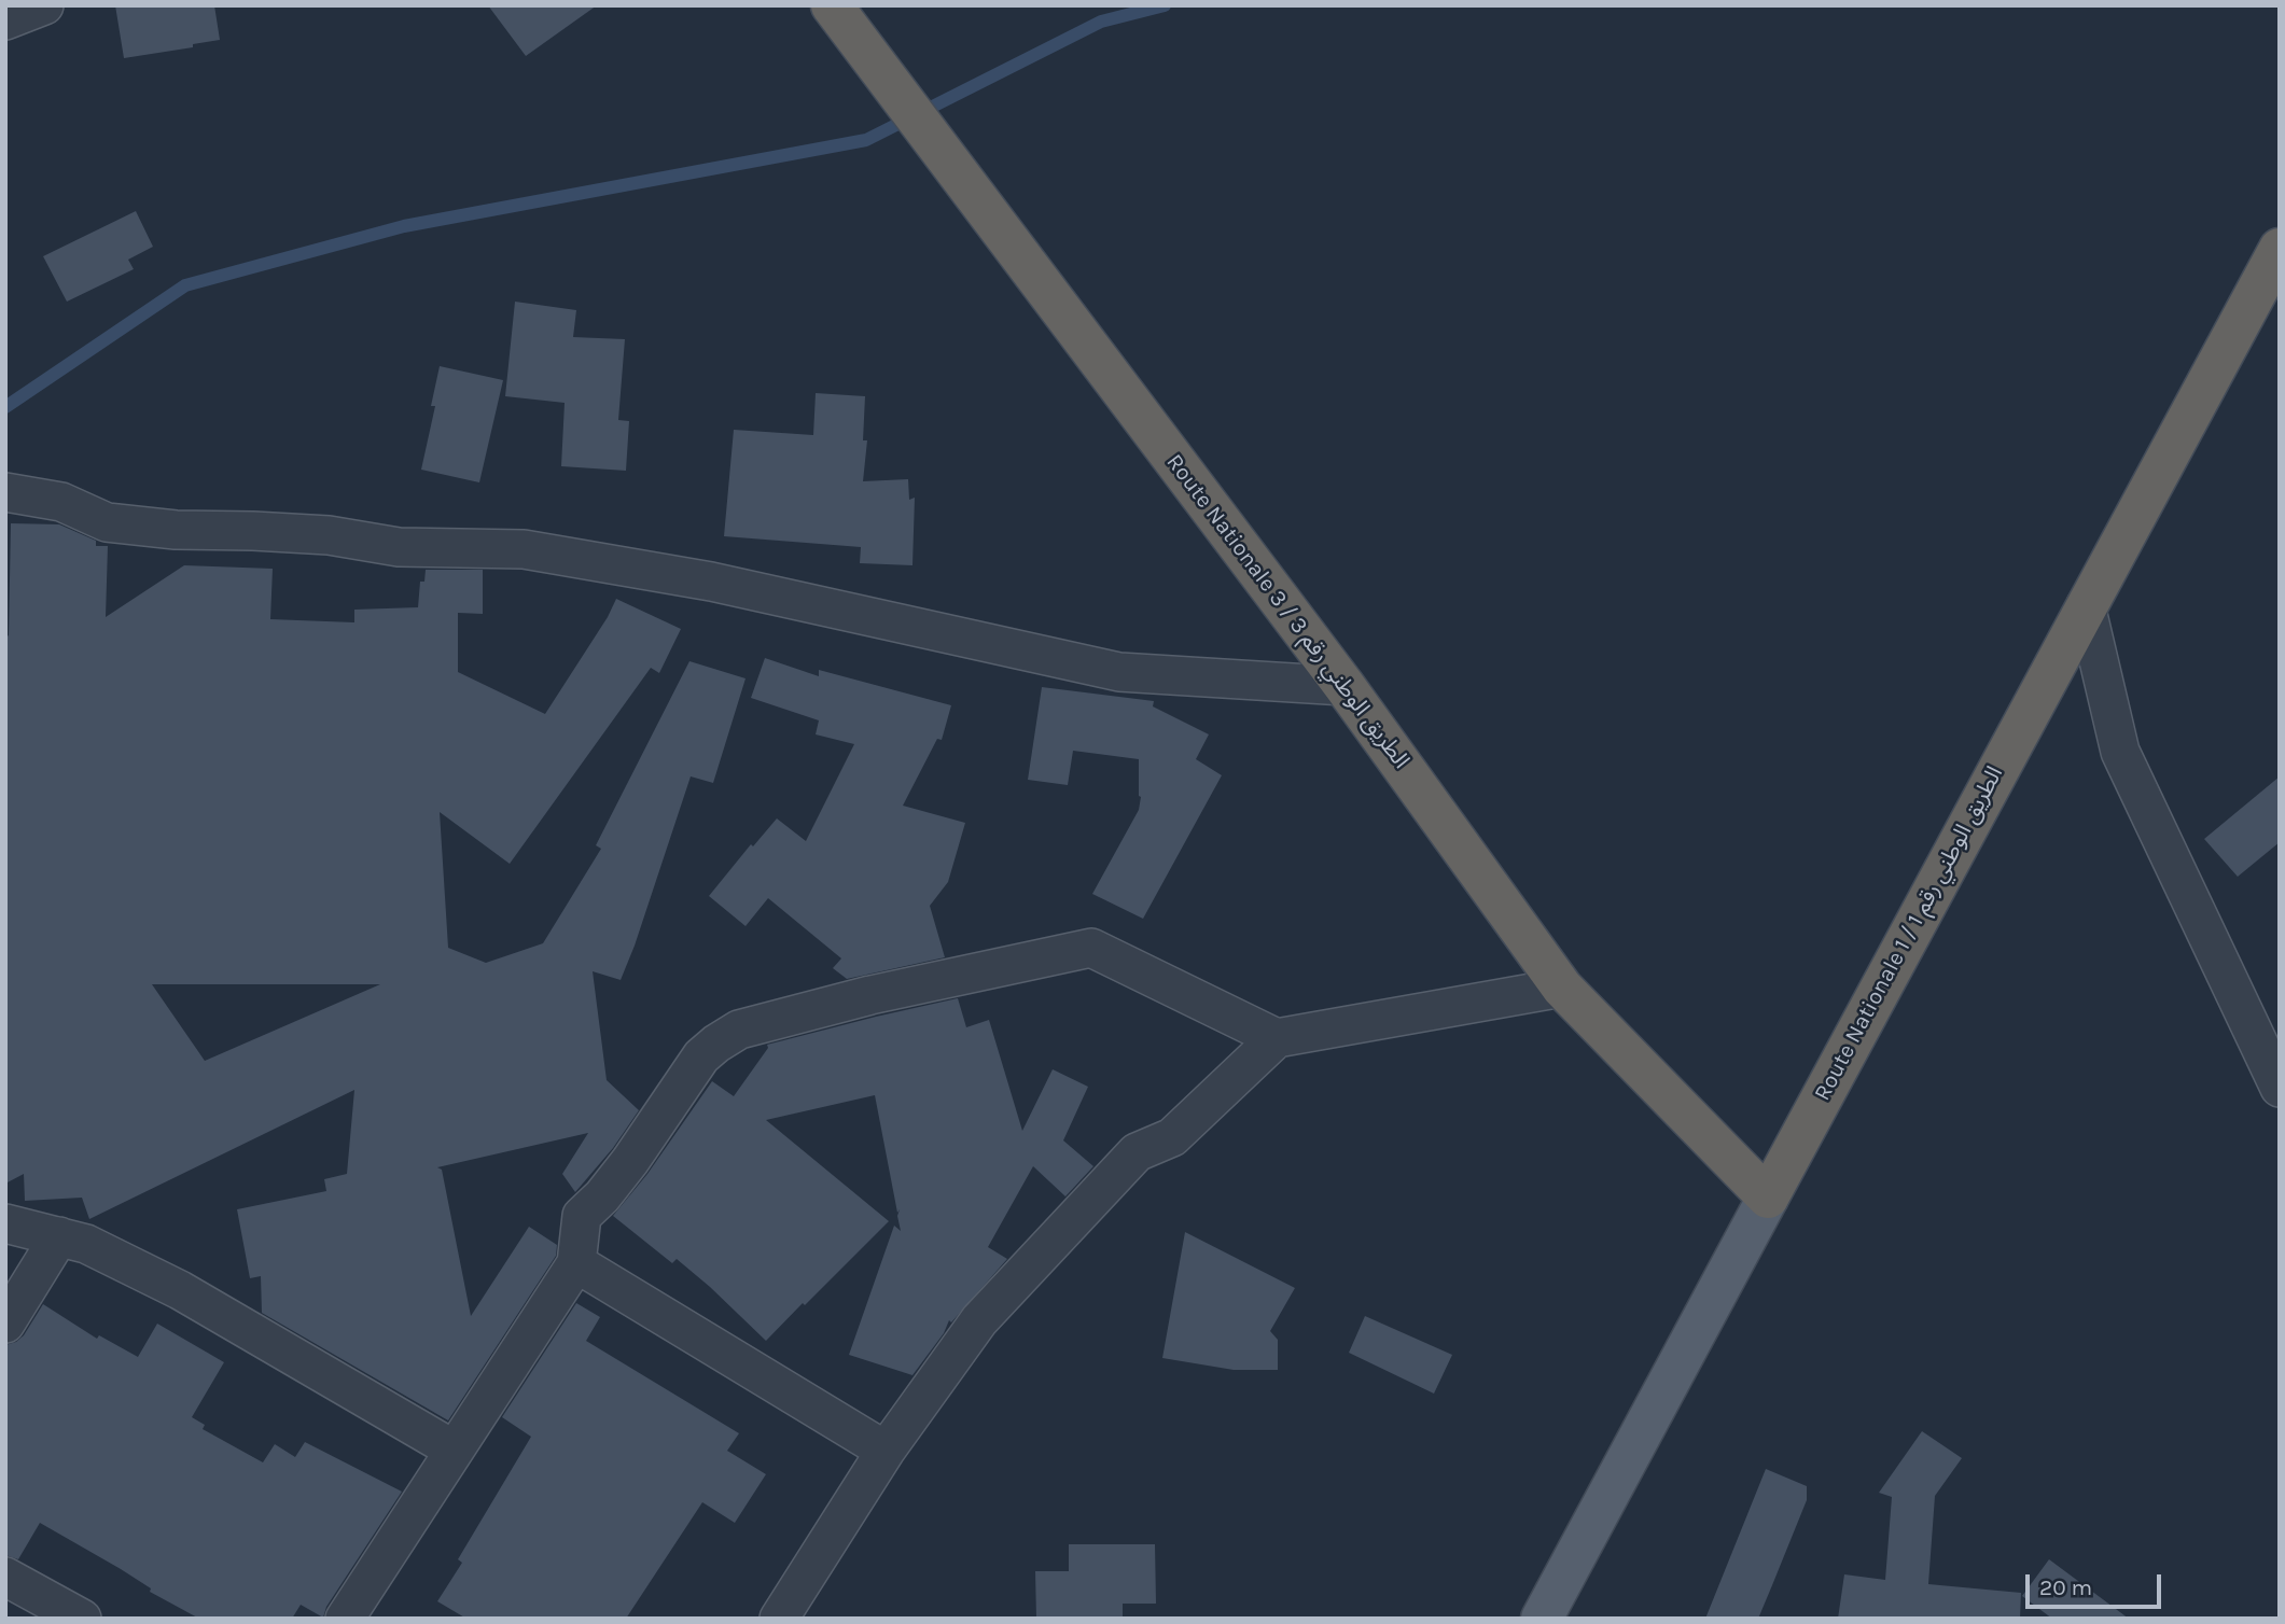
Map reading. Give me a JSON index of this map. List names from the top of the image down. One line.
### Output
{"streets":{"highway":["Route Nationale 3 / الطريق الوطني رقم 3","Route Nationale 1 / الطريق الوطني رقم 1"]},"crossings":[["Route Nationale 3 / الطريق الوطني رقم 3","Route Nationale 1 / الطريق الوطني رقم 1"]],"scale_bar":"20 m"}
